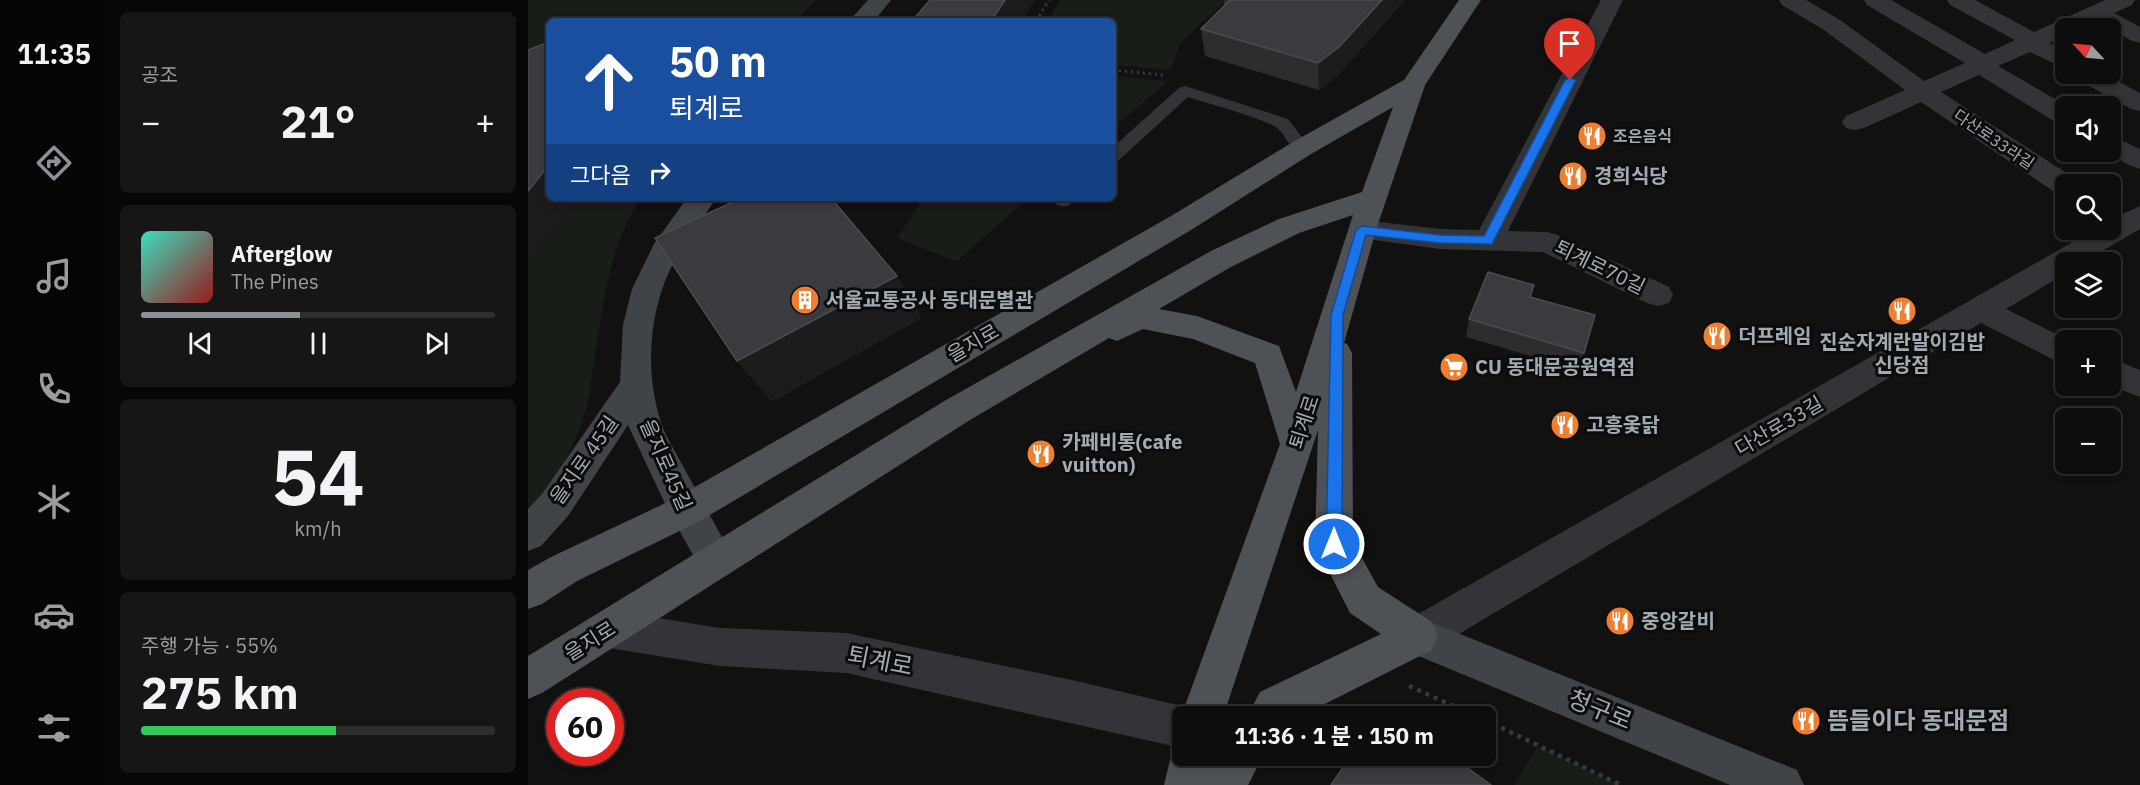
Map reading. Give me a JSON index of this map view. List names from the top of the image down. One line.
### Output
{"streets":{"main road":["을지로","퇴계로","을지로 45길","을지로45길","청구로"],"street":["다산로33라길","퇴계로70길","다산로33길"]},"crossings":[["퇴계로70길","퇴계로"],["을지로","퇴계로"],["을지로","을지로45길"],["다산로33길","청구로"],["을지로 45길","을지로45길"]],"places":{"restaurant":["조은음식","경희식당","진순자계란말이김밥 신당점","더프레임","고흥옻닭","카페비통(cafe vuitton)","중앙갈비","뜸들이다 동대문점"],"building":["서울교통공사 동대문별관"],"supermarket":["CU 동대문공원역점"]},"north":"top left","page":{"tabs":"11:35","tile":["공조",["54","km/h"],["주행 가능 · 55%","275 km"]],"map_buttons":["+","−"],"turn":["50 m","퇴계로"],"heat":["−","21°","+"],"then":"그다음","song":["Afterglow","The Pines"],"limit":"60","trip":"11:36 · 1 분 · 150 m"}}
